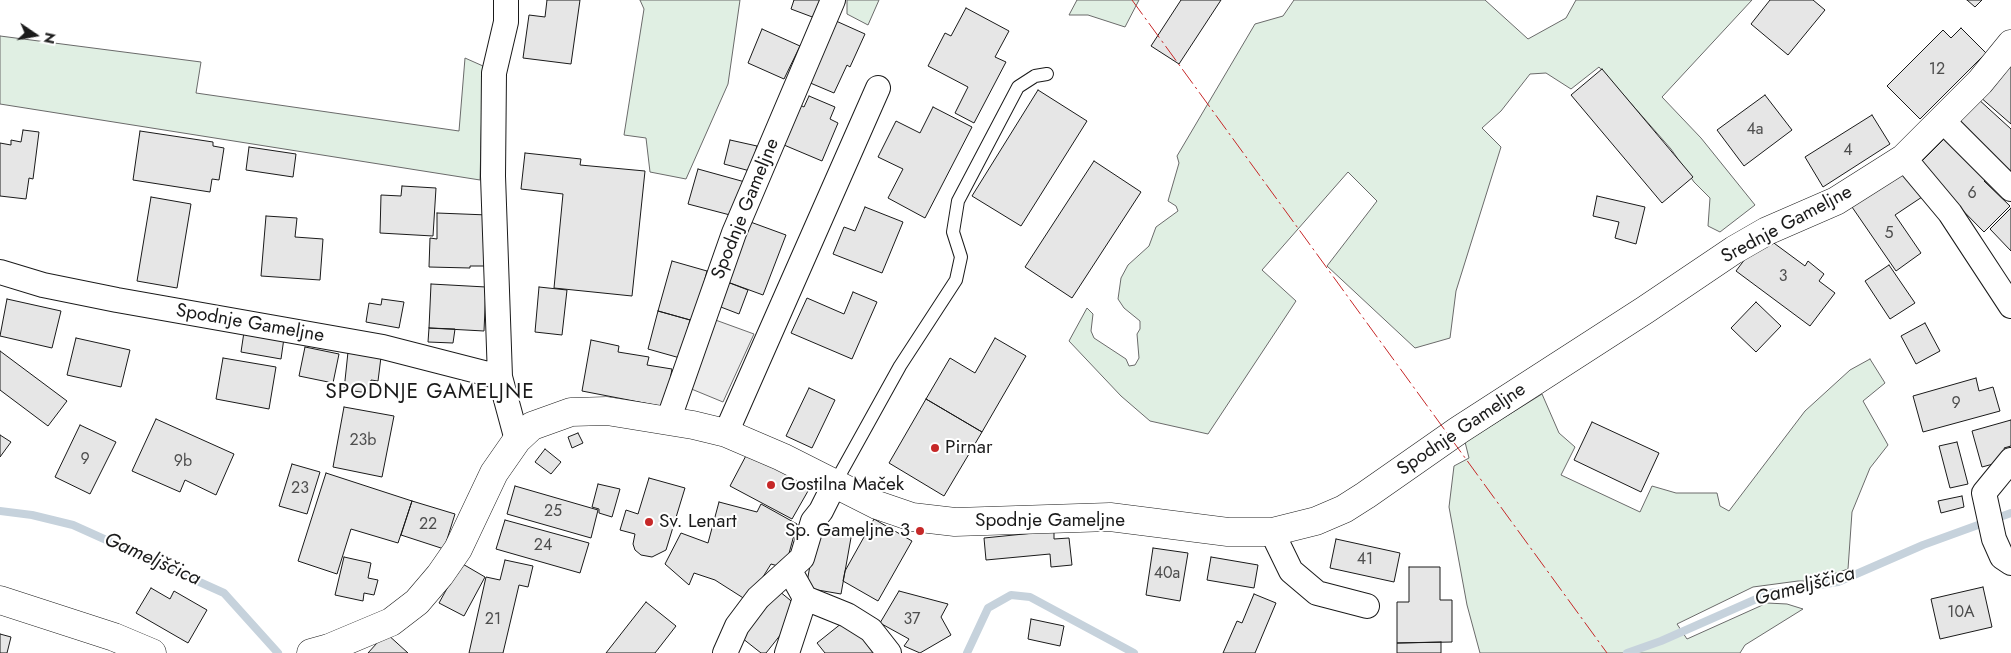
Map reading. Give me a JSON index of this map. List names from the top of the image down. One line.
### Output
{"streets":{"street":["Spodnje Gameljne","Srednje Gameljne"]},"crossings":[["Spodnje Gameljne","Srednje Gameljne"]],"districts":["SPODNJE GAMELJNE"],"water":["Gameljščica"],"places":["Pirnar","Gostilna Maček","Sv. Lenart","Sp. Gameljne 3"],"house_numbers":["12","4a","4","6","5","3","9","23b","9","9b","23","25","22","24","41","40a","10A","21","37"],"north":"right"}
